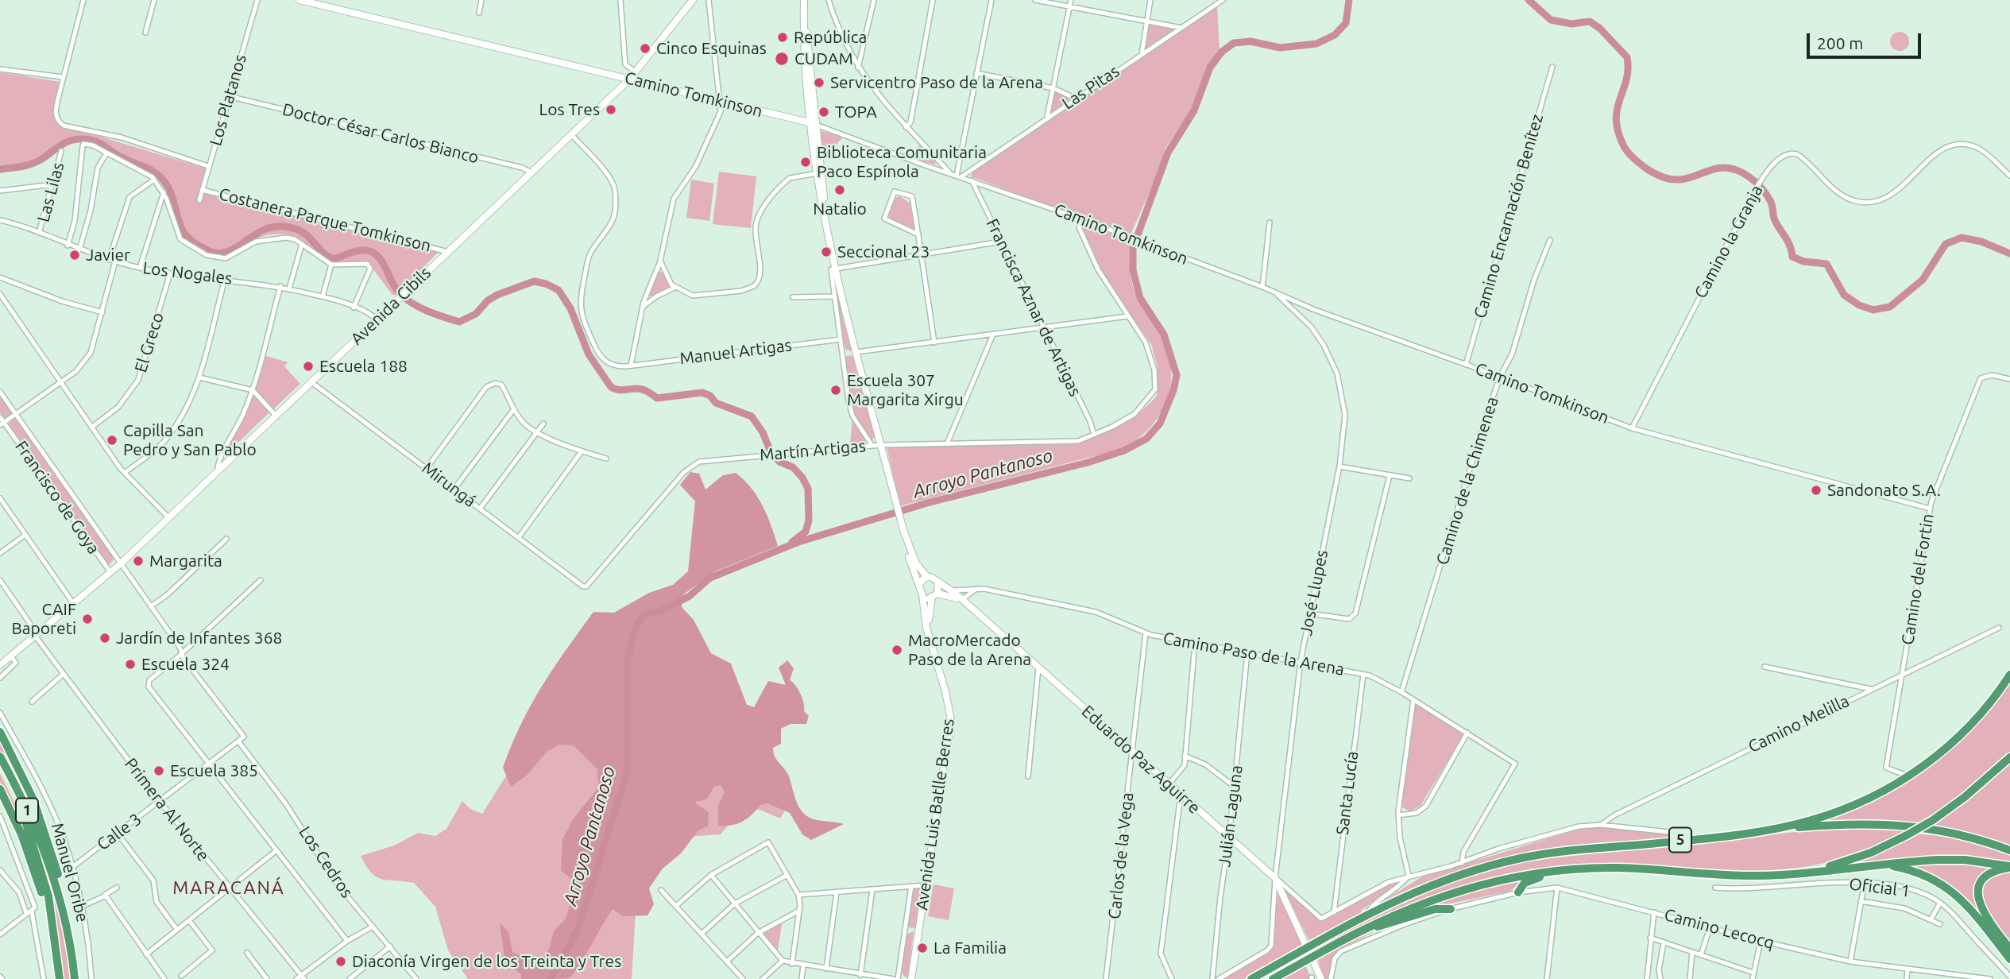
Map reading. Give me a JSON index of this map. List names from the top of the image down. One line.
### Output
{"streets":{"highway":["1","5"],"street":["Las Pitas","Camino Tomkinson","Los Platanos","Doctor César Carlos Bianco","Las Lilas","Camino Encarnación Benítez","Costanera Parque Tomkinson","Camino la Granja","Los Nogales","Avenida Cibils","Francisca Aznar de Artigas","El Greco","Manuel Artigas","Martín Artigas","Camino de la Chimenea","Mirungá","Francisco de Goya","Camino del Fortin","José Llupes","Camino Paso de la Arena","Camino Melilla","Eduardo Paz Aguirre","Santa Lucía","Primera Al Norte","Avenida Luis Batlle Berres","Julián Laguna","Calle 3","Carlos de la Vega","Los Cedros","Manuel Oribe","Oficial 1","Camino Lecocq"]},"crossings":[["Las Pitas","Camino Tomkinson"],["Camino Tomkinson","Camino Encarnación Benítez"],["Camino Tomkinson","Camino la Granja"],["Camino Tomkinson","Avenida Cibils"],["Camino Tomkinson","Francisca Aznar de Artigas"],["Camino Tomkinson","Martín Artigas"],["Camino Tomkinson","Camino de la Chimenea"],["Camino Tomkinson","Camino del Fortin"],["Camino Tomkinson","José Llupes"],["Los Platanos","Doctor César Carlos Bianco"],["Los Platanos","Costanera Parque Tomkinson"],["Doctor César Carlos Bianco","Avenida Cibils"],["Las Lilas","Los Nogales"],["Costanera Parque Tomkinson","Avenida Cibils"],["Los Nogales","Avenida Cibils"],["Los Nogales","El Greco"],["Avenida Cibils","Mirungá"],["Avenida Cibils","Francisco de Goya"],["Avenida Cibils","Primera Al Norte"],["Francisca Aznar de Artigas","Martín Artigas"],["Martín Artigas","Mirungá"],["Camino de la Chimenea","Camino Paso de la Arena"],["Camino del Fortin","Camino Melilla"],["Camino del Fortin","5"],["José Llupes","Camino Paso de la Arena"],["José Llupes","Eduardo Paz Aguirre"],["Camino Paso de la Arena","Camino Melilla"],["Camino Paso de la Arena","Santa Lucía"],["Camino Paso de la Arena","Julián Laguna"],["Camino Paso de la Arena","Carlos de la Vega"],["Camino Melilla","5"],["Eduardo Paz Aguirre","Santa Lucía"],["Eduardo Paz Aguirre","Julián Laguna"],["Eduardo Paz Aguirre","Carlos de la Vega"],["Primera Al Norte","Calle 3"],["Calle 3","Los Cedros"],["Calle 3","Manuel Oribe"]],"districts":["MARACANÁ"],"water":["Arroyo Pantanoso"],"places":["República","Cinco Esquinas","CUDAM","Servicentro Paso de la Arena","Los Tres","TOPA","Biblioteca Comunitaria Paco Espínola","Natalio","Seccional 23","Javier","Escuela 188","Escuela 307 Margarita Xirgu","Capilla San Pedro y San Pablo","Sandonato S.A.","Margarita","CAIF Baporeti","Jardín de Infantes 368","MacroMercado Paso de la Arena","Escuela 324","Escuela 385","La Familia","Diaconía Virgen de los Treinta y Tres"],"scale_bar":"200 m"}
